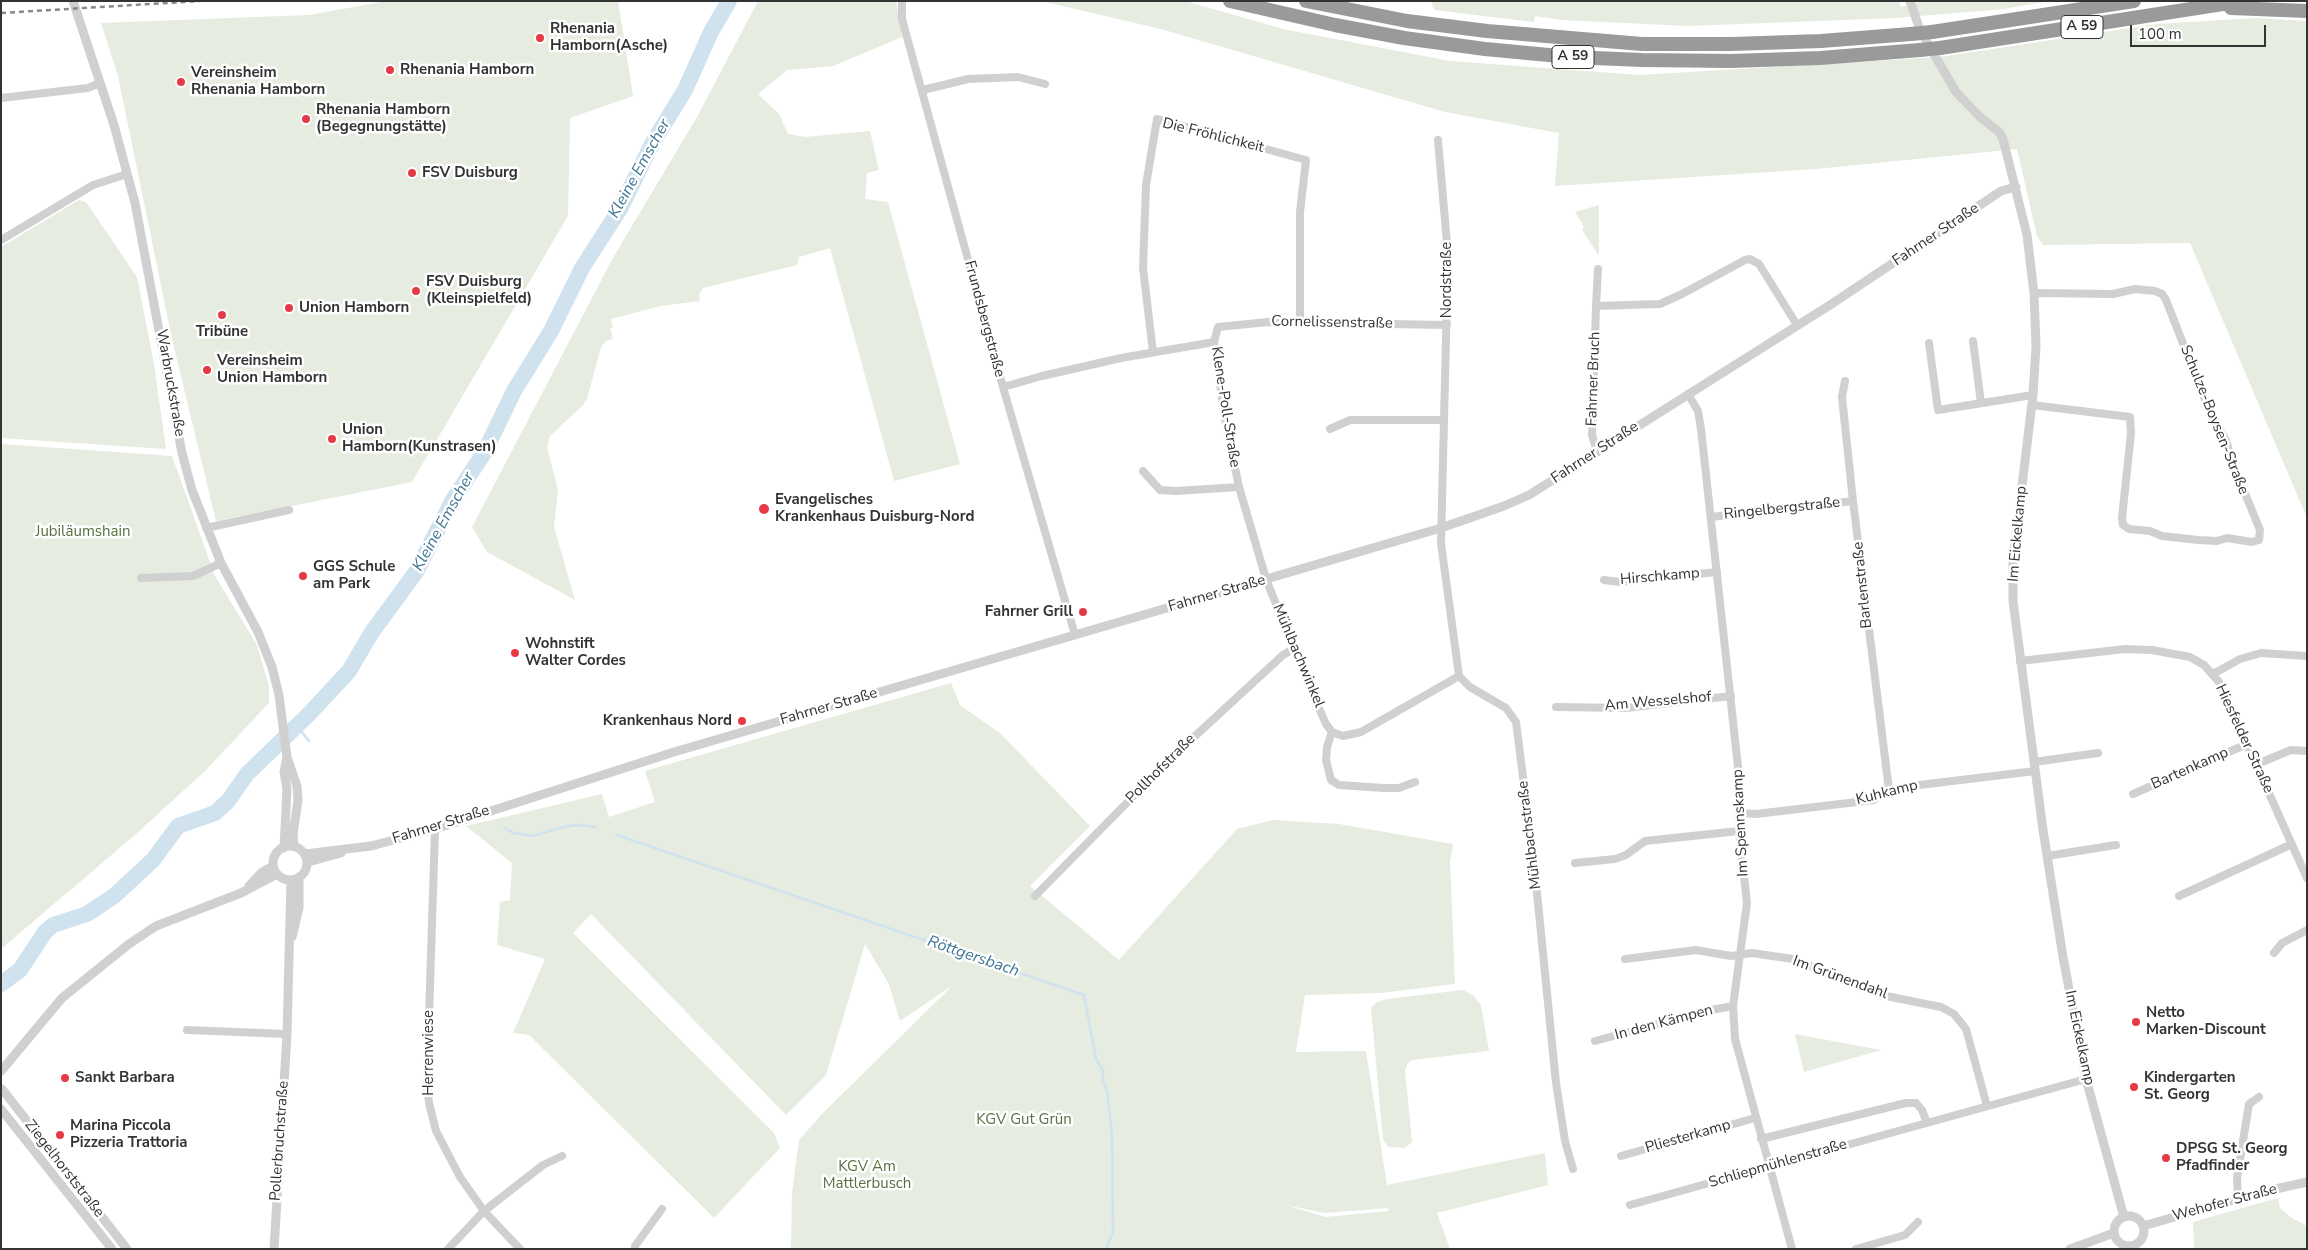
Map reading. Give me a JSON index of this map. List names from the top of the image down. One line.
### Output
{"streets":{"highway":["A 59"],"street":["Die Fröhlichkeit","Fahrner Straße","Nordstraße","Frundsbergstraße","Cornelissenstraße","Fahrner Bruch","Warbruckstraße","Klene-Poll-Straße","Schulze-Boysen-Straße","Ringelbergstraße","Im Eickelkamp","Hirschkamp","Barlenstraße","Mühlbachwinkel","Am Wesselshof","Hiesfelder Straße","Pollhofstraße","Bartenkamp","Kuhkamp","Im Spennskamp","Mühlbachstraße","Im Grünendahl","In den Kämpen","Herrenwiese","Pliesterkamp","Pollerbruchstraße","Schliepmühlenstraße","Ziegelhorststraße","Wehofer Straße"]},"crossings":[["Die Fröhlichkeit","Cornelissenstraße"],["Fahrner Straße","Nordstraße"],["Fahrner Straße","Frundsbergstraße"],["Fahrner Straße","Fahrner Bruch"],["Fahrner Straße","Warbruckstraße"],["Fahrner Straße","Klene-Poll-Straße"],["Fahrner Straße","Im Eickelkamp"],["Fahrner Straße","Mühlbachwinkel"],["Fahrner Straße","Im Spennskamp"],["Fahrner Straße","Herrenwiese"],["Fahrner Straße","Pollerbruchstraße"],["Nordstraße","Cornelissenstraße"],["Cornelissenstraße","Klene-Poll-Straße"],["Warbruckstraße","Pollerbruchstraße"],["Klene-Poll-Straße","Mühlbachwinkel"],["Schulze-Boysen-Straße","Im Eickelkamp"],["Ringelbergstraße","Barlenstraße"],["Ringelbergstraße","Im Spennskamp"],["Im Eickelkamp","Hiesfelder Straße"],["Im Eickelkamp","Kuhkamp"],["Im Eickelkamp","Schliepmühlenstraße"],["Im Eickelkamp","Wehofer Straße"],["Hirschkamp","Im Spennskamp"],["Barlenstraße","Kuhkamp"],["Mühlbachwinkel","Pollhofstraße"],["Am Wesselshof","Im Spennskamp"],["Hiesfelder Straße","Bartenkamp"],["Kuhkamp","Im Spennskamp"],["Im Spennskamp","Im Grünendahl"],["Im Spennskamp","In den Kämpen"],["Im Spennskamp","Pliesterkamp"],["Im Spennskamp","Schliepmühlenstraße"],["Im Grünendahl","Schliepmühlenstraße"]],"water":["Kleine Emscher","Röttgersbach"],"parks":["Jubiläumshain","KGV Gut Grün","KGV Am Mattlerbusch"],"places":["Rhenania Hamborn(Asche)","Rhenania Hamborn","Vereinsheim Rhenania Hamborn","Rhenania Hamborn (Begegnungstätte)","FSV Duisburg","FSV Duisburg (Kleinspielfeld)","Union Hamborn","Tribüne","Vereinsheim Union Hamborn","Union Hamborn(Kunstrasen)","Evangelisches Krankenhaus Duisburg-Nord","GGS Schule am Park","Fahrner Grill","Wohnstift Walter Cordes","Krankenhaus Nord","Netto Marken-Discount","Sankt Barbara","Kindergarten St. Georg","Marina Piccola Pizzeria Trattoria","DPSG St. Georg Pfadfinder"],"scale_bar":"100 m"}
